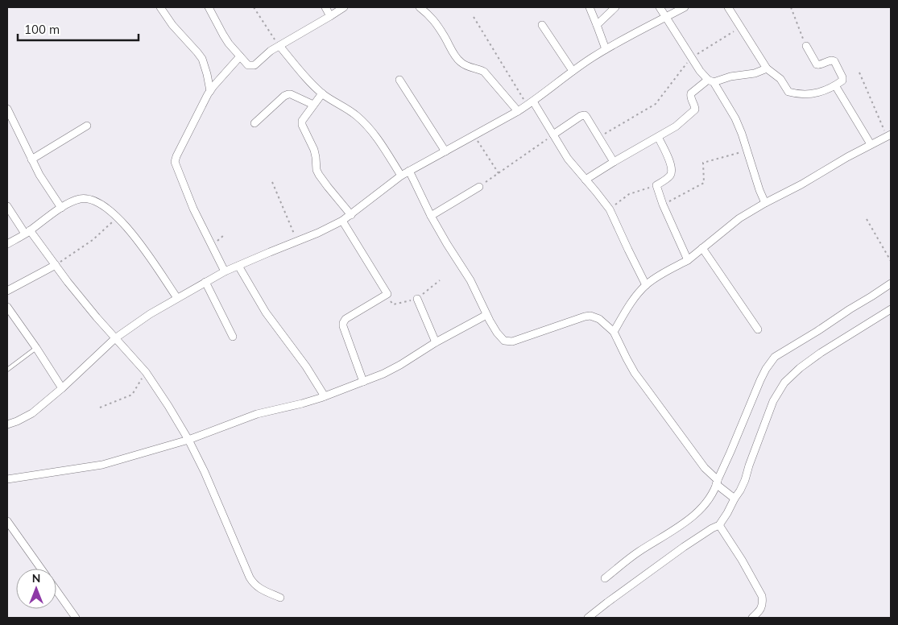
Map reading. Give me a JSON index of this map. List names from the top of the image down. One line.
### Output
{"scale_bar":"100 m","north":"top"}
